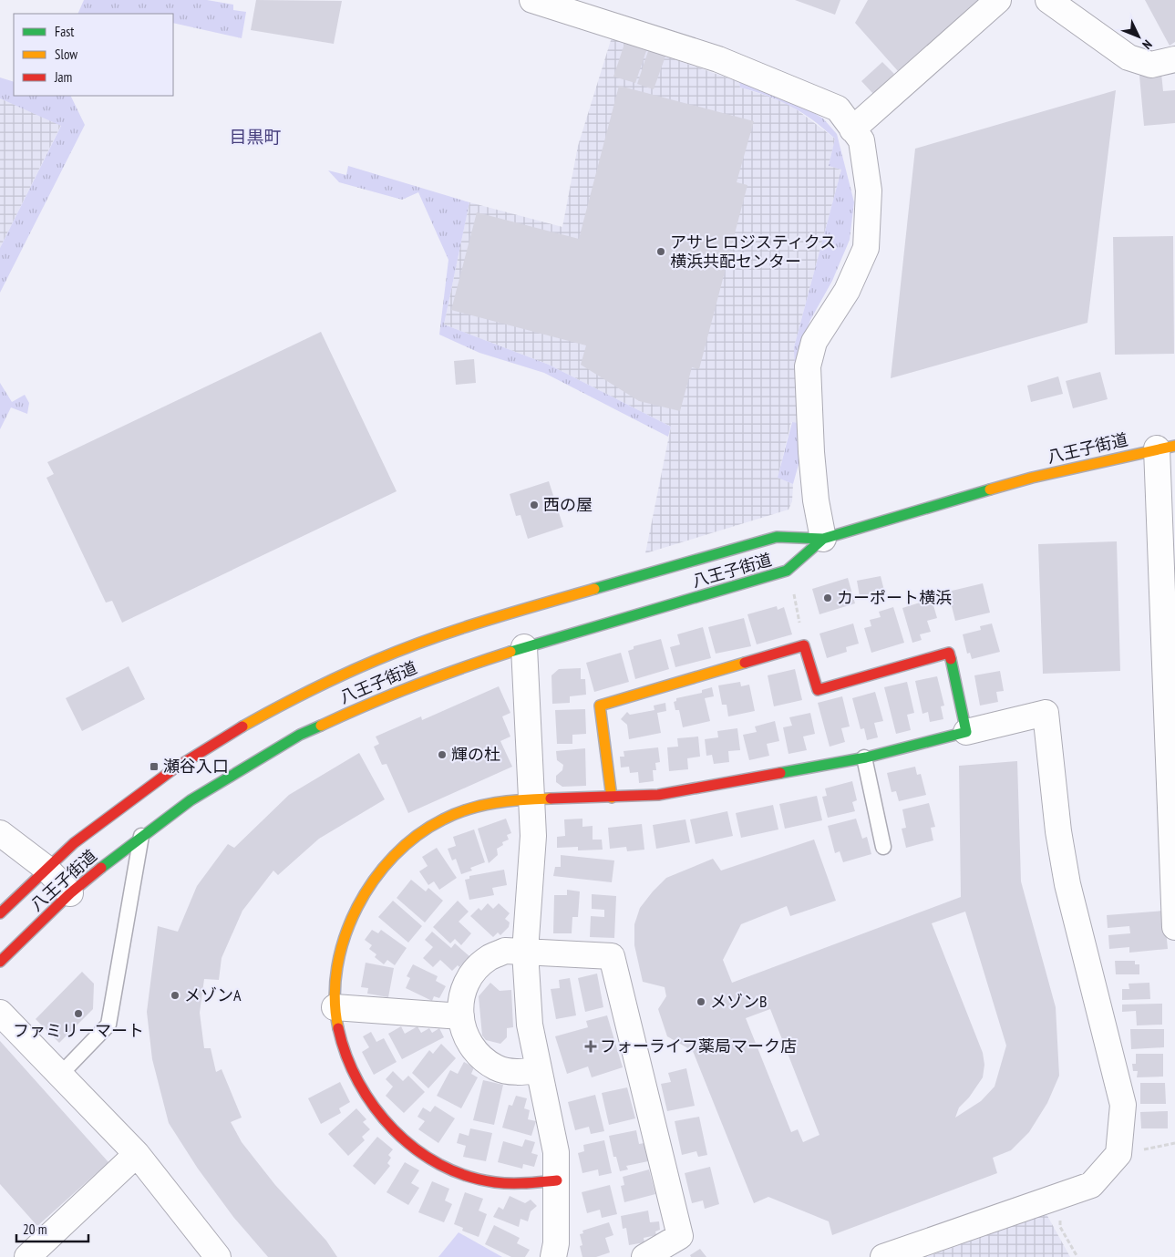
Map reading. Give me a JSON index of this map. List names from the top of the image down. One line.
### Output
{"streets":{"street":["八王子街道"]},"districts":["目黒町"],"places":{"other":["アサヒ ロジスティクス 横浜共配センター","西の屋","カーポート横浜","輝の杜","メゾンA","メゾンB","ファミリーマート"],"transit":["瀬谷入口"],"health":["フォーライフ薬局マーク店"]},"legend":["Fast","Slow","Jam"],"scale_bar":"20 m","north":"bottom right"}
